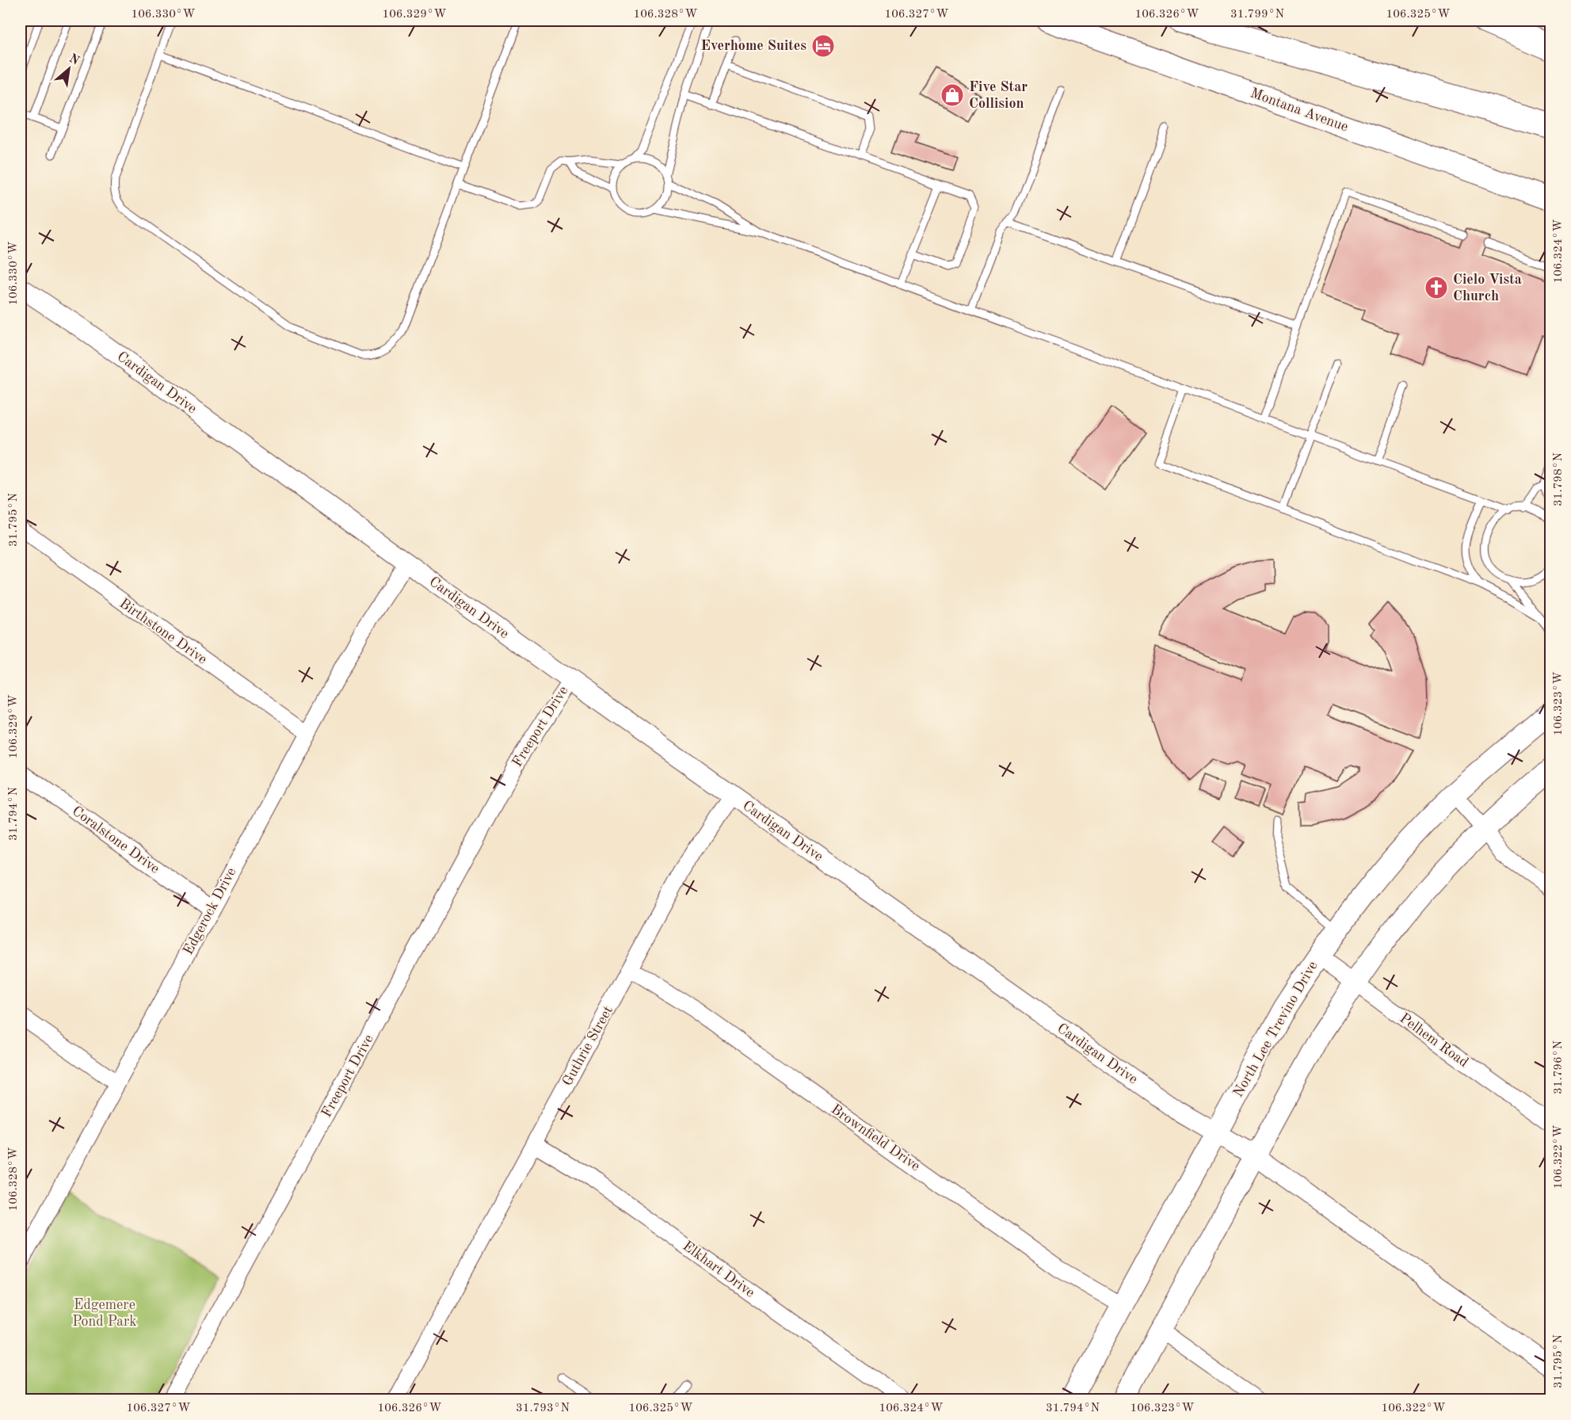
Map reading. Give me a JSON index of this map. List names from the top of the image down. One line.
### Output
{"streets":{"main road":["Montana Avenue","North Lee Trevino Drive"],"street":["Cardigan Drive","Birthstone Drive","Freeport Drive","Coralstone Drive","Edgerock Drive","Pelhem Road","Guthrie Street","Brownfield Drive","Elkhart Drive"]},"crossings":[["Cardigan Drive","Freeport Drive"],["Cardigan Drive","Edgerock Drive"],["Cardigan Drive","North Lee Trevino Drive"],["Cardigan Drive","Guthrie Street"],["Birthstone Drive","Edgerock Drive"],["Coralstone Drive","Edgerock Drive"],["North Lee Trevino Drive","Pelhem Road"],["North Lee Trevino Drive","Brownfield Drive"],["Guthrie Street","Brownfield Drive"],["Guthrie Street","Elkhart Drive"]],"parks":["Edgemere Pond Park"],"places":{"hotel":["Everhome Suites"],"shop":["Five Star Collision"],"church":["Cielo Vista Church"]},"north":"top right","coordinates":["106.330°W","106.329°W","106.328°W","106.327°W","106.326°W","31.799°N","106.325°W","106.324°W","31.798°N","31.795°N","106.323°W","31.794°N","31.796°N","106.322°W","31.793°N"]}
